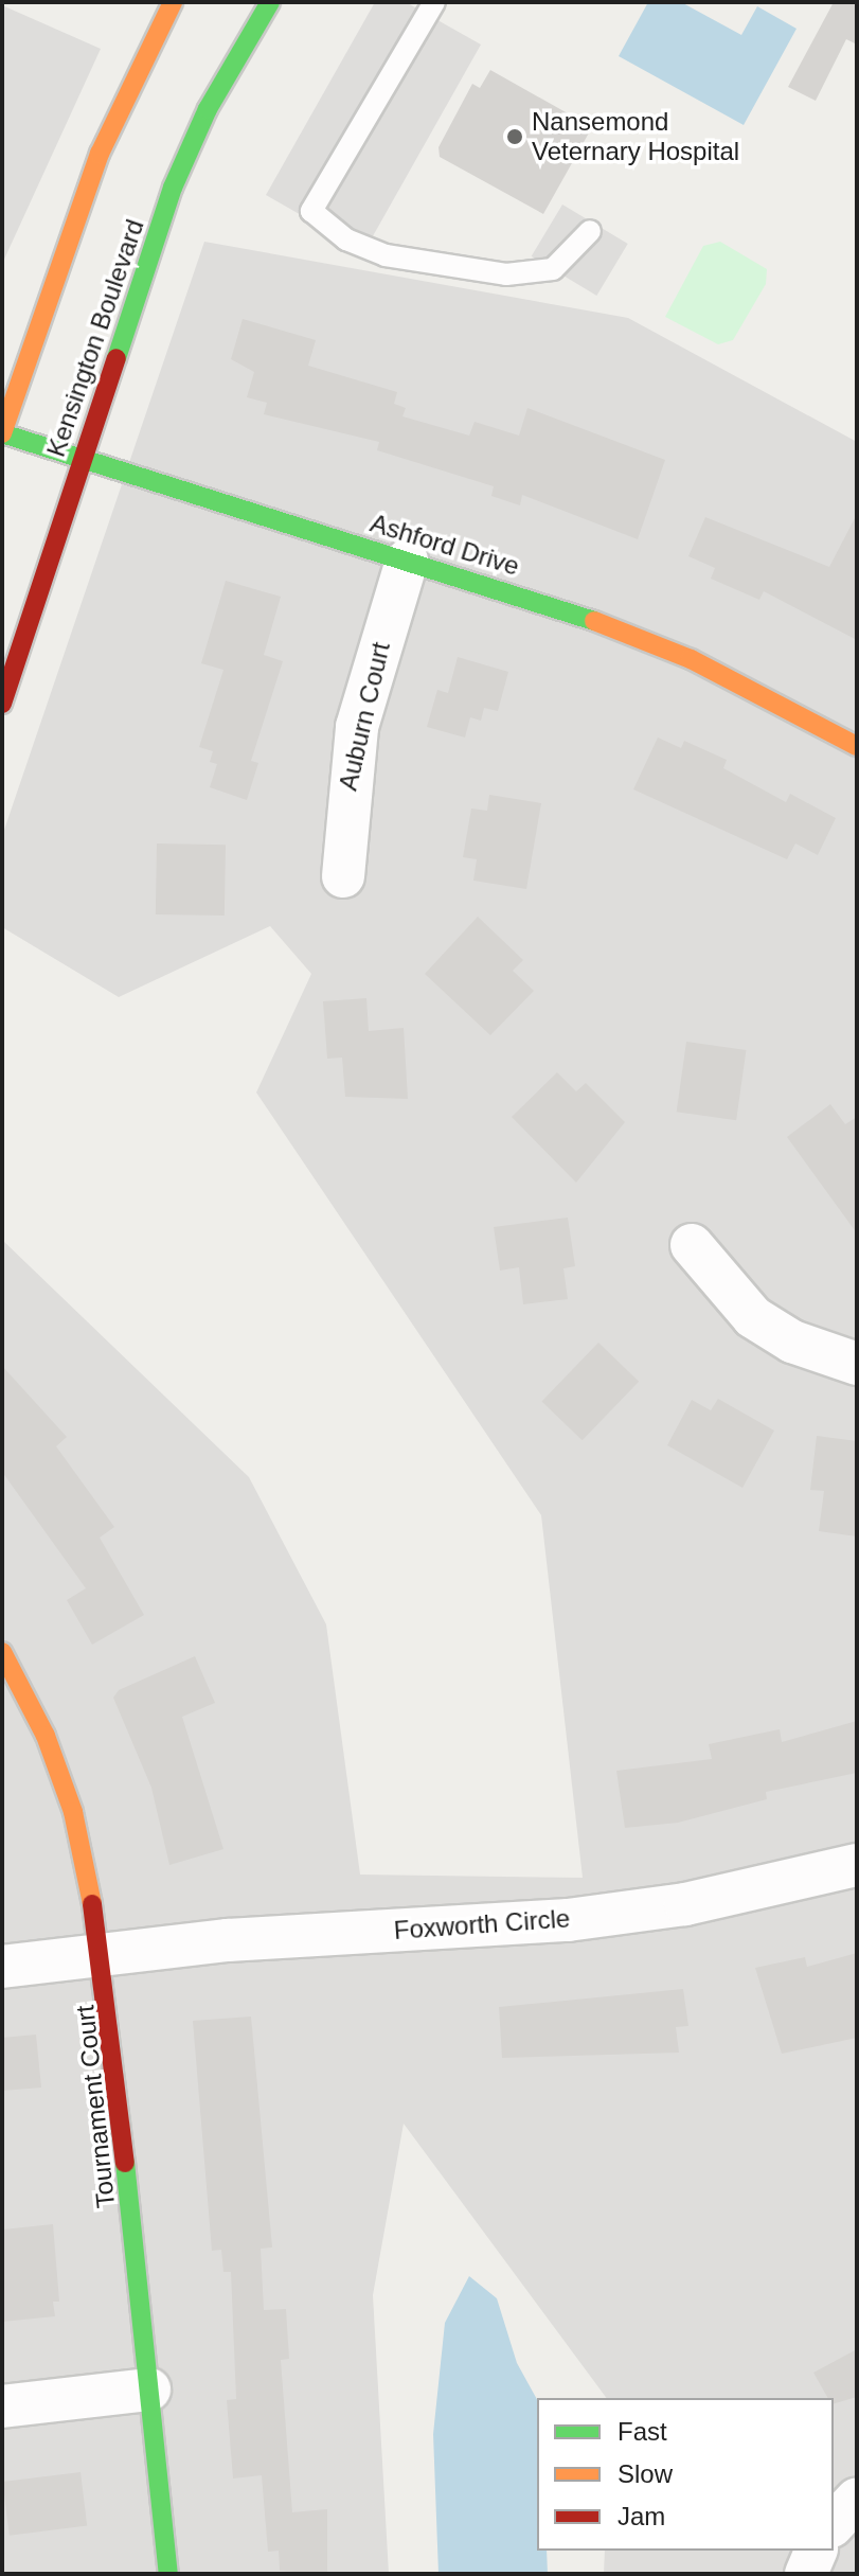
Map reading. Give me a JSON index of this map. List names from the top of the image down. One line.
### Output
{"streets":{"street":["Kensington Boulevard","Ashford Drive","Auburn Court","Foxworth Circle","Tournament Court"]},"crossings":[["Kensington Boulevard","Ashford Drive"],["Ashford Drive","Auburn Court"],["Foxworth Circle","Tournament Court"]],"places":["Nansemond Veternary Hospital"],"legend":["Fast","Slow","Jam"]}
